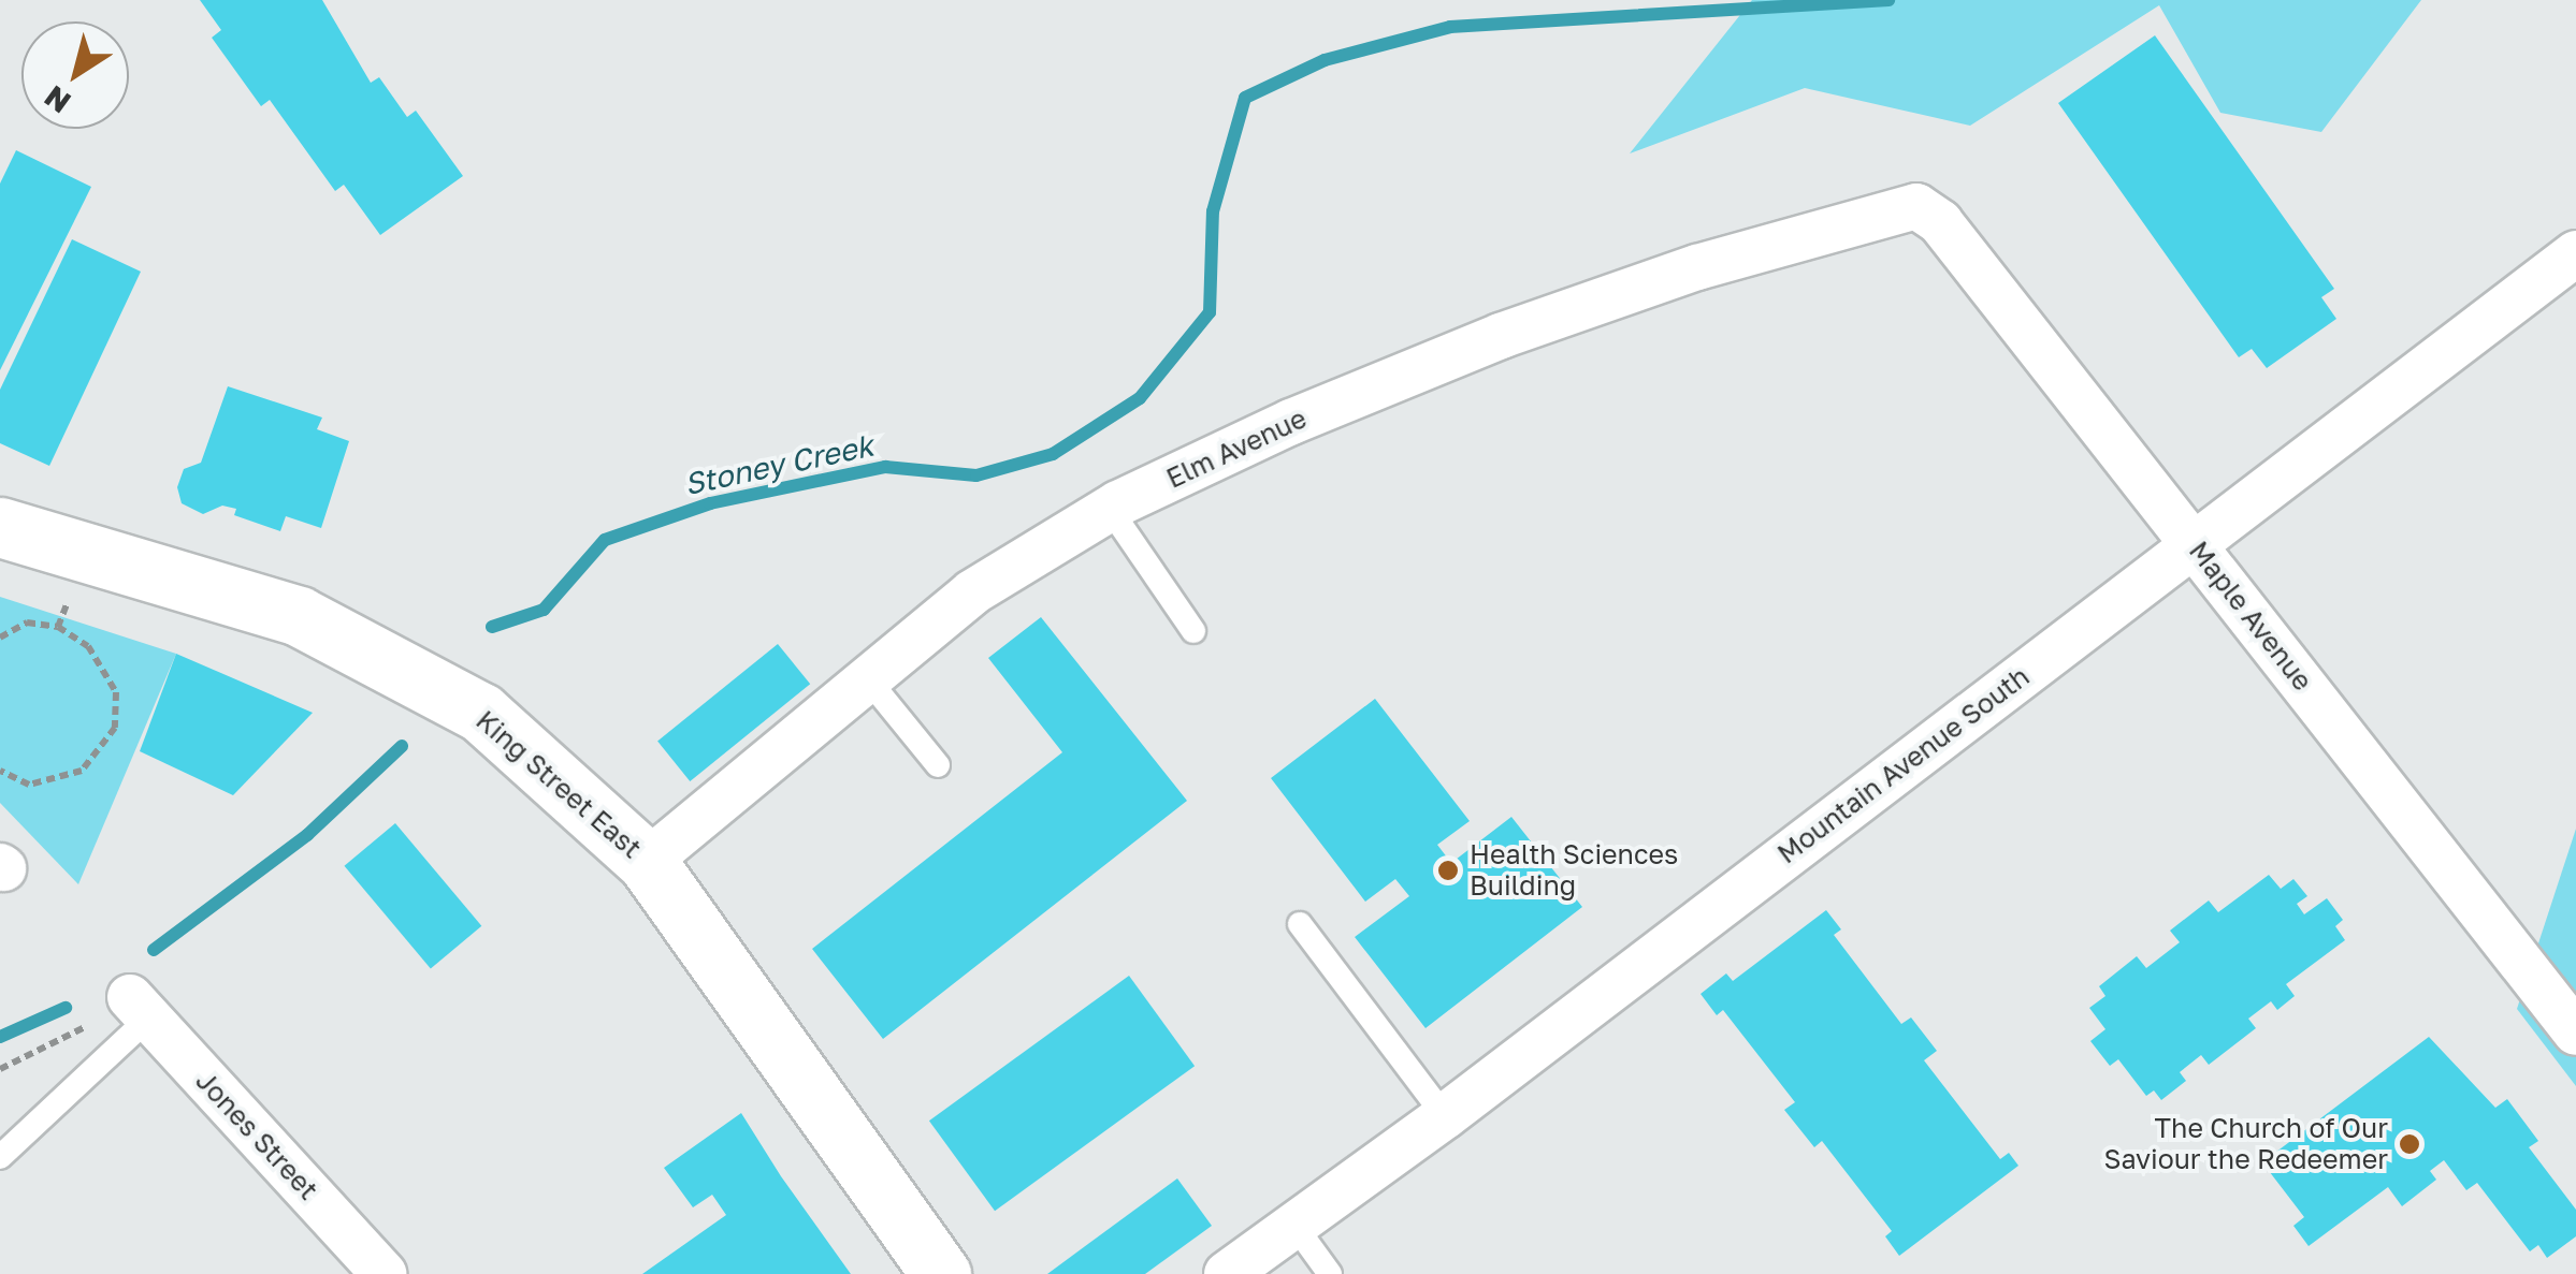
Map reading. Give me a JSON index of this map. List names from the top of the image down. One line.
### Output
{"streets":{"main road":["King Street East"],"street":["Elm Avenue","Maple Avenue","Mountain Avenue South","Jones Street"]},"crossings":[["Elm Avenue","Maple Avenue"],["Elm Avenue","King Street East"],["Maple Avenue","Mountain Avenue South"]],"water":["Stoney Creek"],"places":["Health Sciences Building","The Church of Our Saviour the Redeemer"],"north":"bottom left"}
